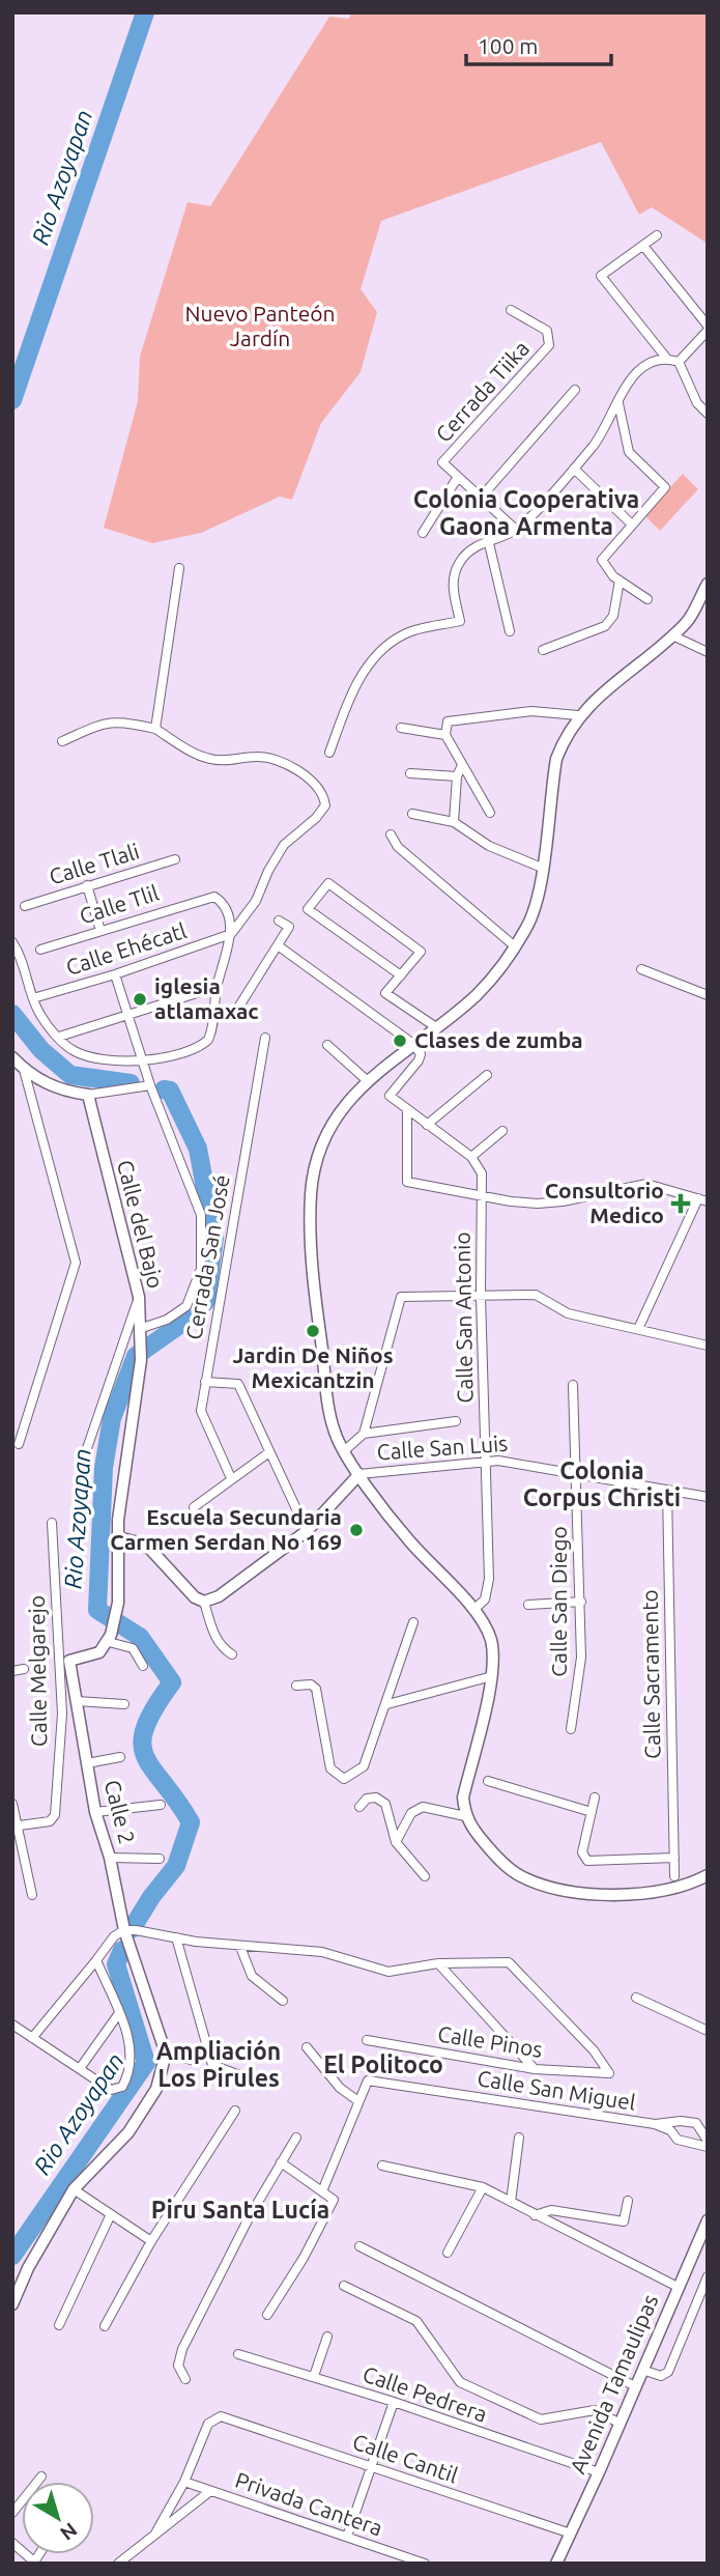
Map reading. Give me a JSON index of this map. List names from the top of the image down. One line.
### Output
{"streets":{"street":["Cerrada Tiika","Calle Tlali","Calle Tlil","Calle Ehécatl","Calle del Bajo","Cerrada San José","Calle San Antonio","Calle San Luis","Calle San Diego","Calle Melgarejo","Calle Sacramento","Calle 2","Calle Pinos","Calle San Miguel","Avenida Tamaulipas","Calle Pedrera","Calle Cantil","Privada Cantera"]},"crossings":[["Calle Tlil","Calle Ehécatl"],["Calle San Antonio","Calle San Luis"],["Calle San Luis","Calle San Diego"],["Calle San Luis","Calle Sacramento"],["Calle Melgarejo","Calle 2"],["Avenida Tamaulipas","Calle Pedrera"],["Avenida Tamaulipas","Calle Cantil"]],"districts":["Colonia Cooperativa Gaona Armenta","Colonia Corpus Christi","Ampliación Los Pirules","El Politoco","Piru Santa Lucía"],"water":["Rio Azoyapan"],"parks":["Nuevo Panteón Jardín"],"places":{"other":["iglesia atlamaxac","Clases de zumba","Jardin De Niños Mexicantzin","Escuela Secundaria Carmen Serdan No 169"],"health":["Consultorio Medico"]},"scale_bar":"100 m","north":"bottom right"}
